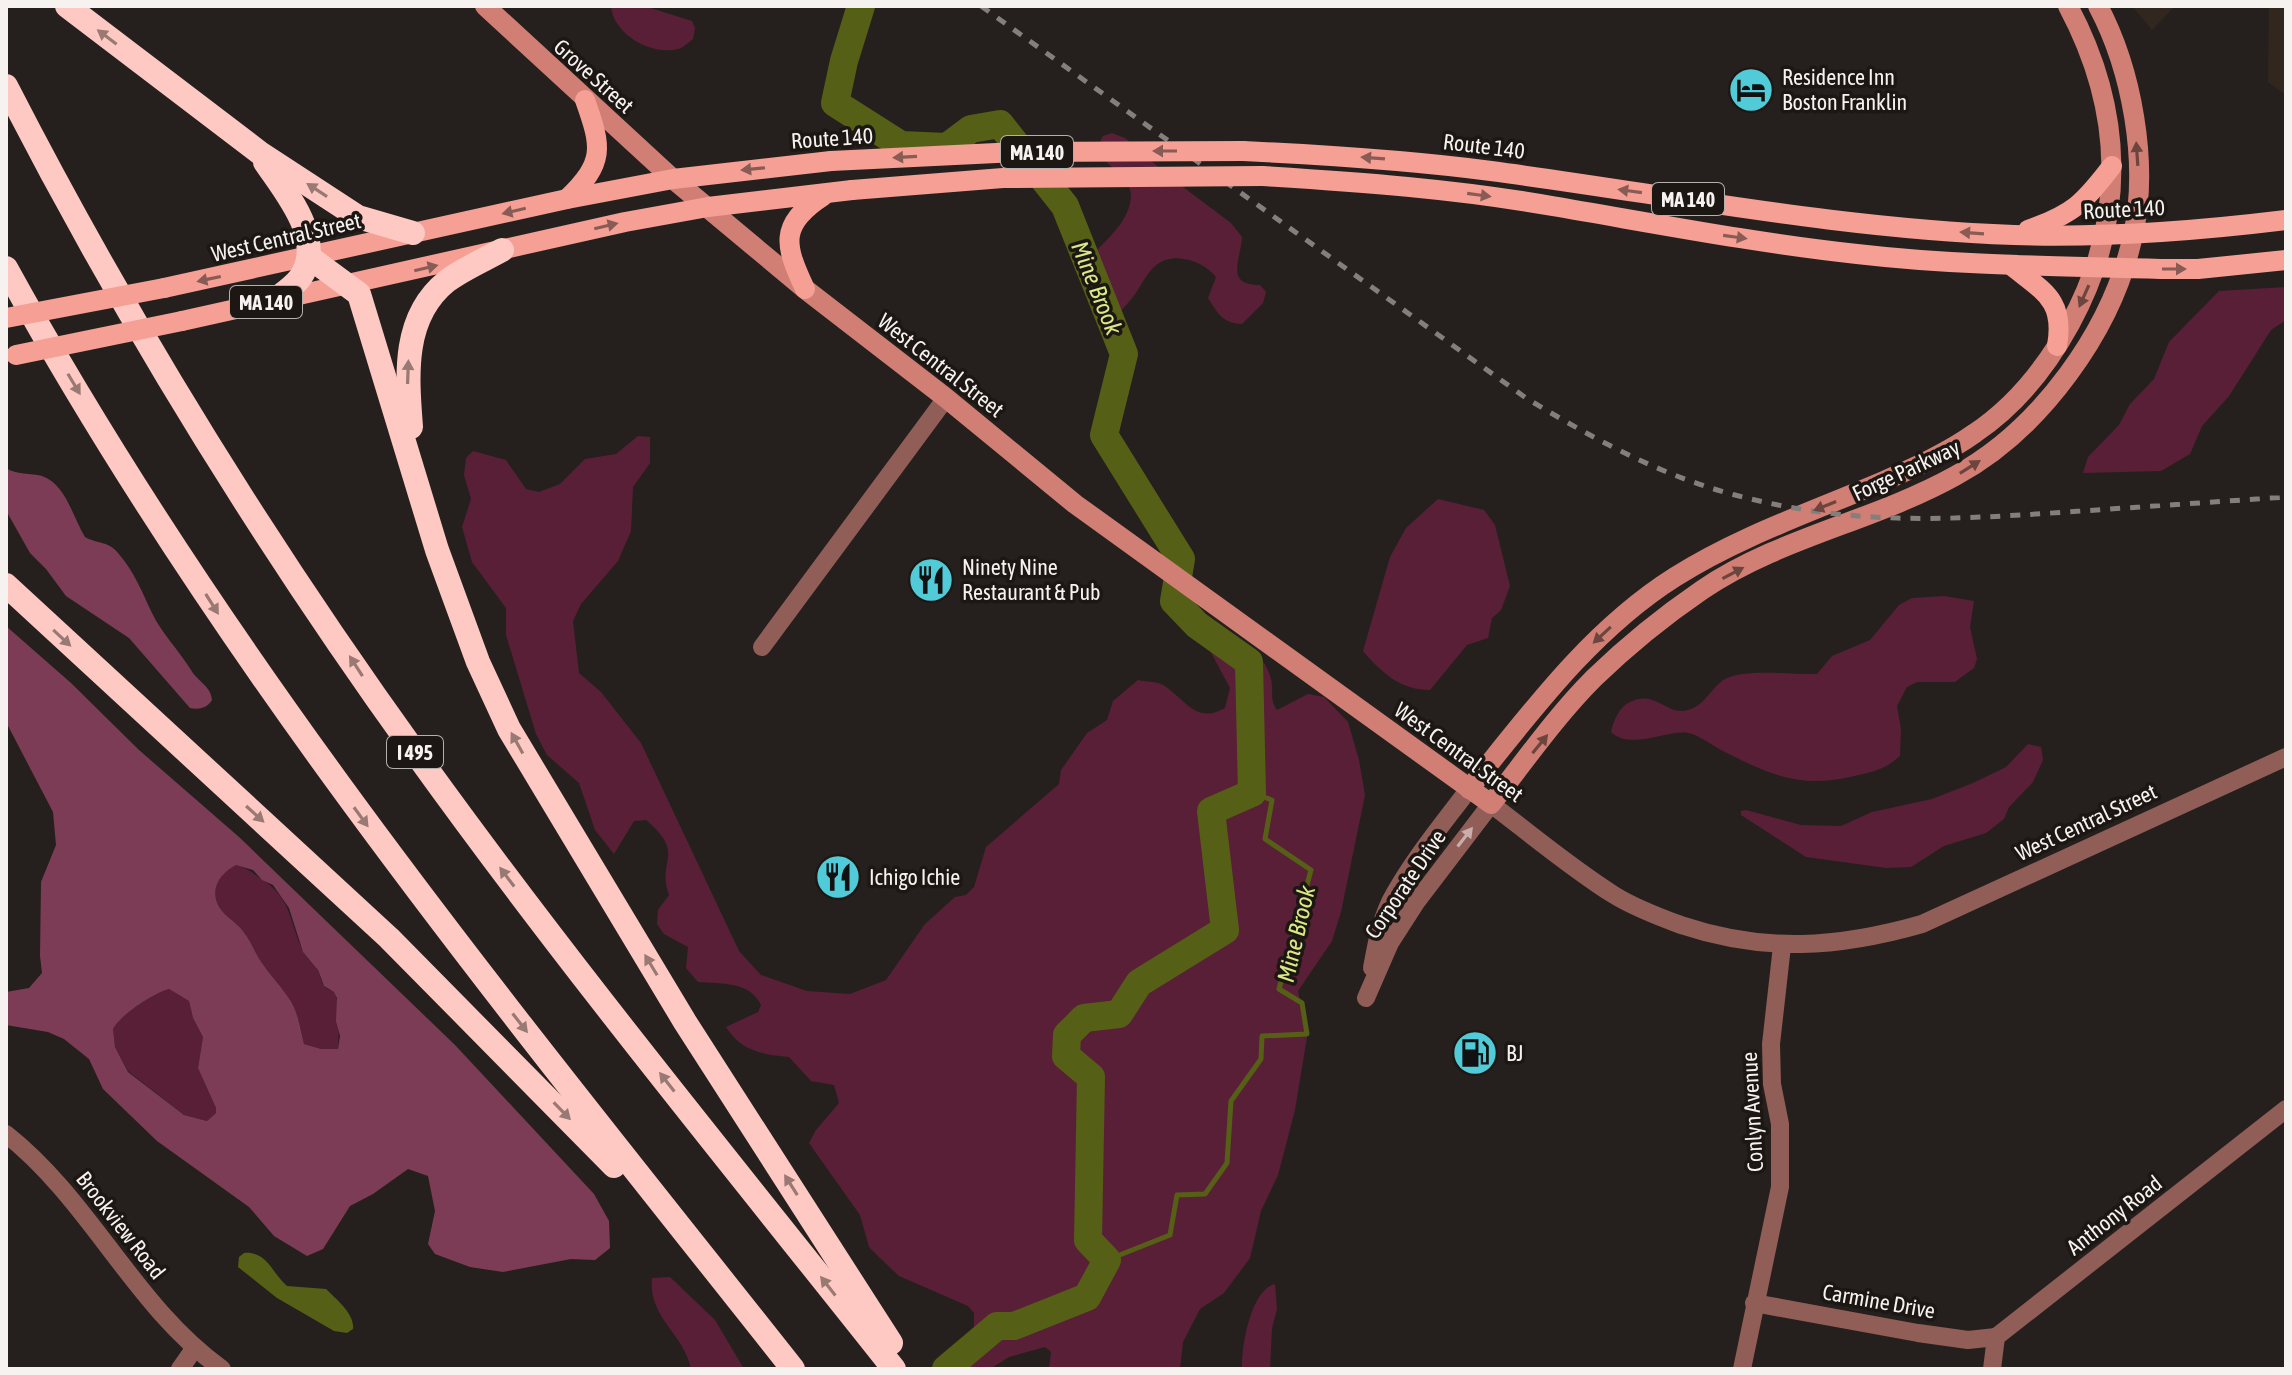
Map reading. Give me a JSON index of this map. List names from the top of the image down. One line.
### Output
{"streets":{"highway":["I 495"],"main road":["Route 140","MA 140","West Central Street"],"street":["Grove Street","Forge Parkway","Corporate Drive","Conlyn Avenue","Anthony Road","Brookview Road","Carmine Drive"]},"crossings":[["Grove Street","Route 140"],["Grove Street","West Central Street"],["Route 140","West Central Street"],["Route 140","Forge Parkway"],["MA 140","West Central Street"],["MA 140","Forge Parkway"],["West Central Street","Forge Parkway"],["West Central Street","Corporate Drive"],["West Central Street","Conlyn Avenue"],["Forge Parkway","Corporate Drive"],["Conlyn Avenue","Carmine Drive"],["Anthony Road","Carmine Drive"]],"water":["Mine Brook"],"places":{"hotel":["Residence Inn Boston Franklin"],"restaurant":["Ninety Nine Restaurant & Pub","Ichigo Ichie"],"fuel station":["BJ"]}}
